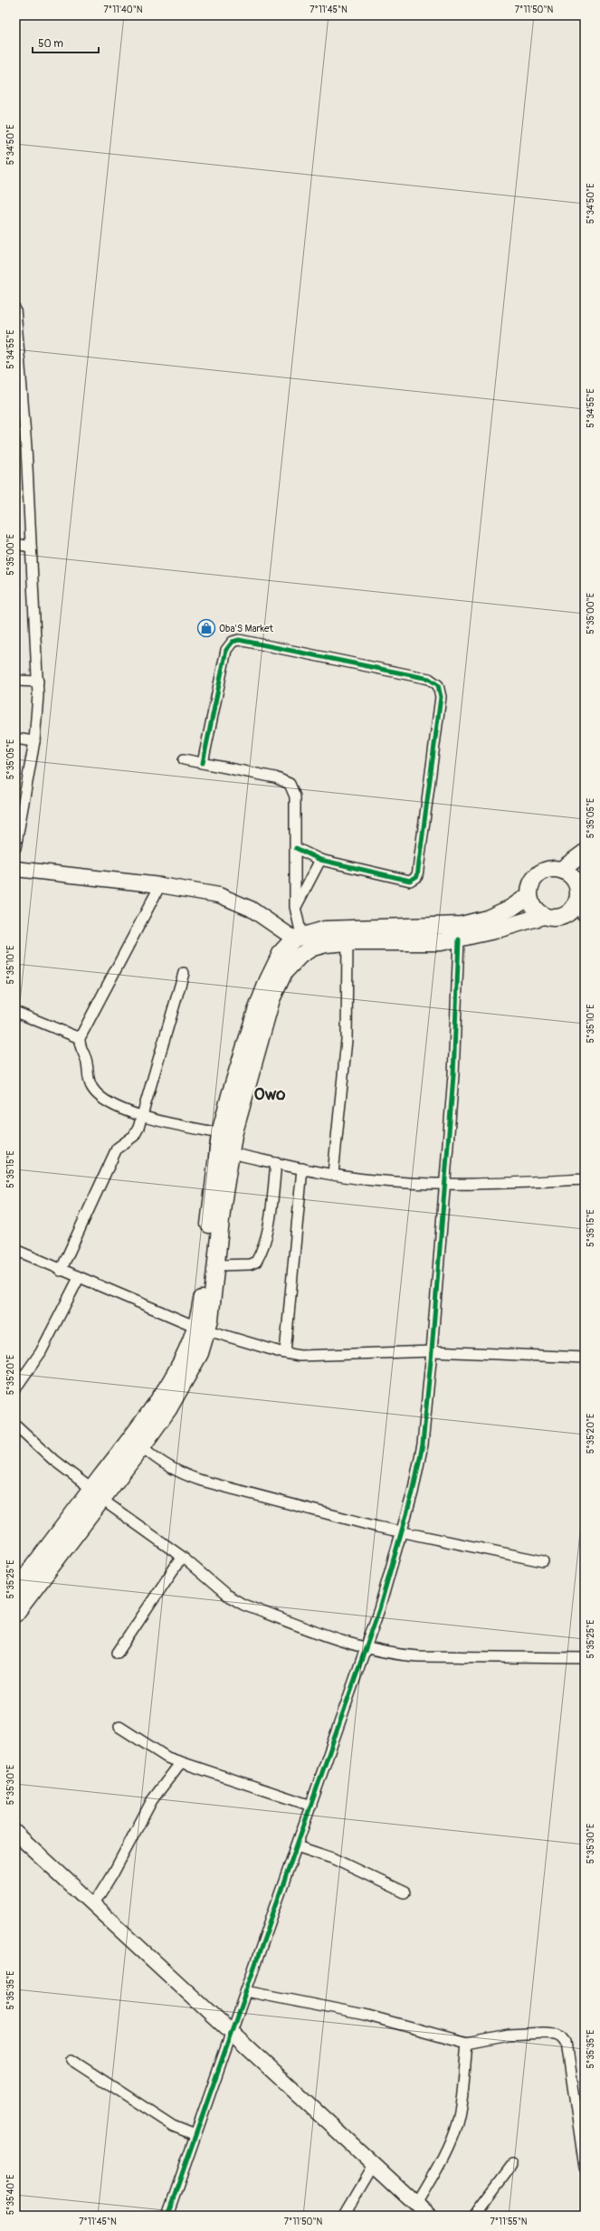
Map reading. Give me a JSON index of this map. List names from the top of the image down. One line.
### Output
{"districts":["Owo"],"places":{"shop":["Oba'S Market"]},"scale_bar":"50 m","coordinates":["7°11'40\"N","7°11'45\"N","7°11'50\"N","5°34'50\"E","5°34'55\"E","5°35'00\"E","5°35'05\"E","5°35'10\"E","5°35'15\"E","5°35'20\"E","5°35'25\"E","5°35'30\"E","5°35'35\"E","5°35'40\"E","7°11'55\"N"]}
